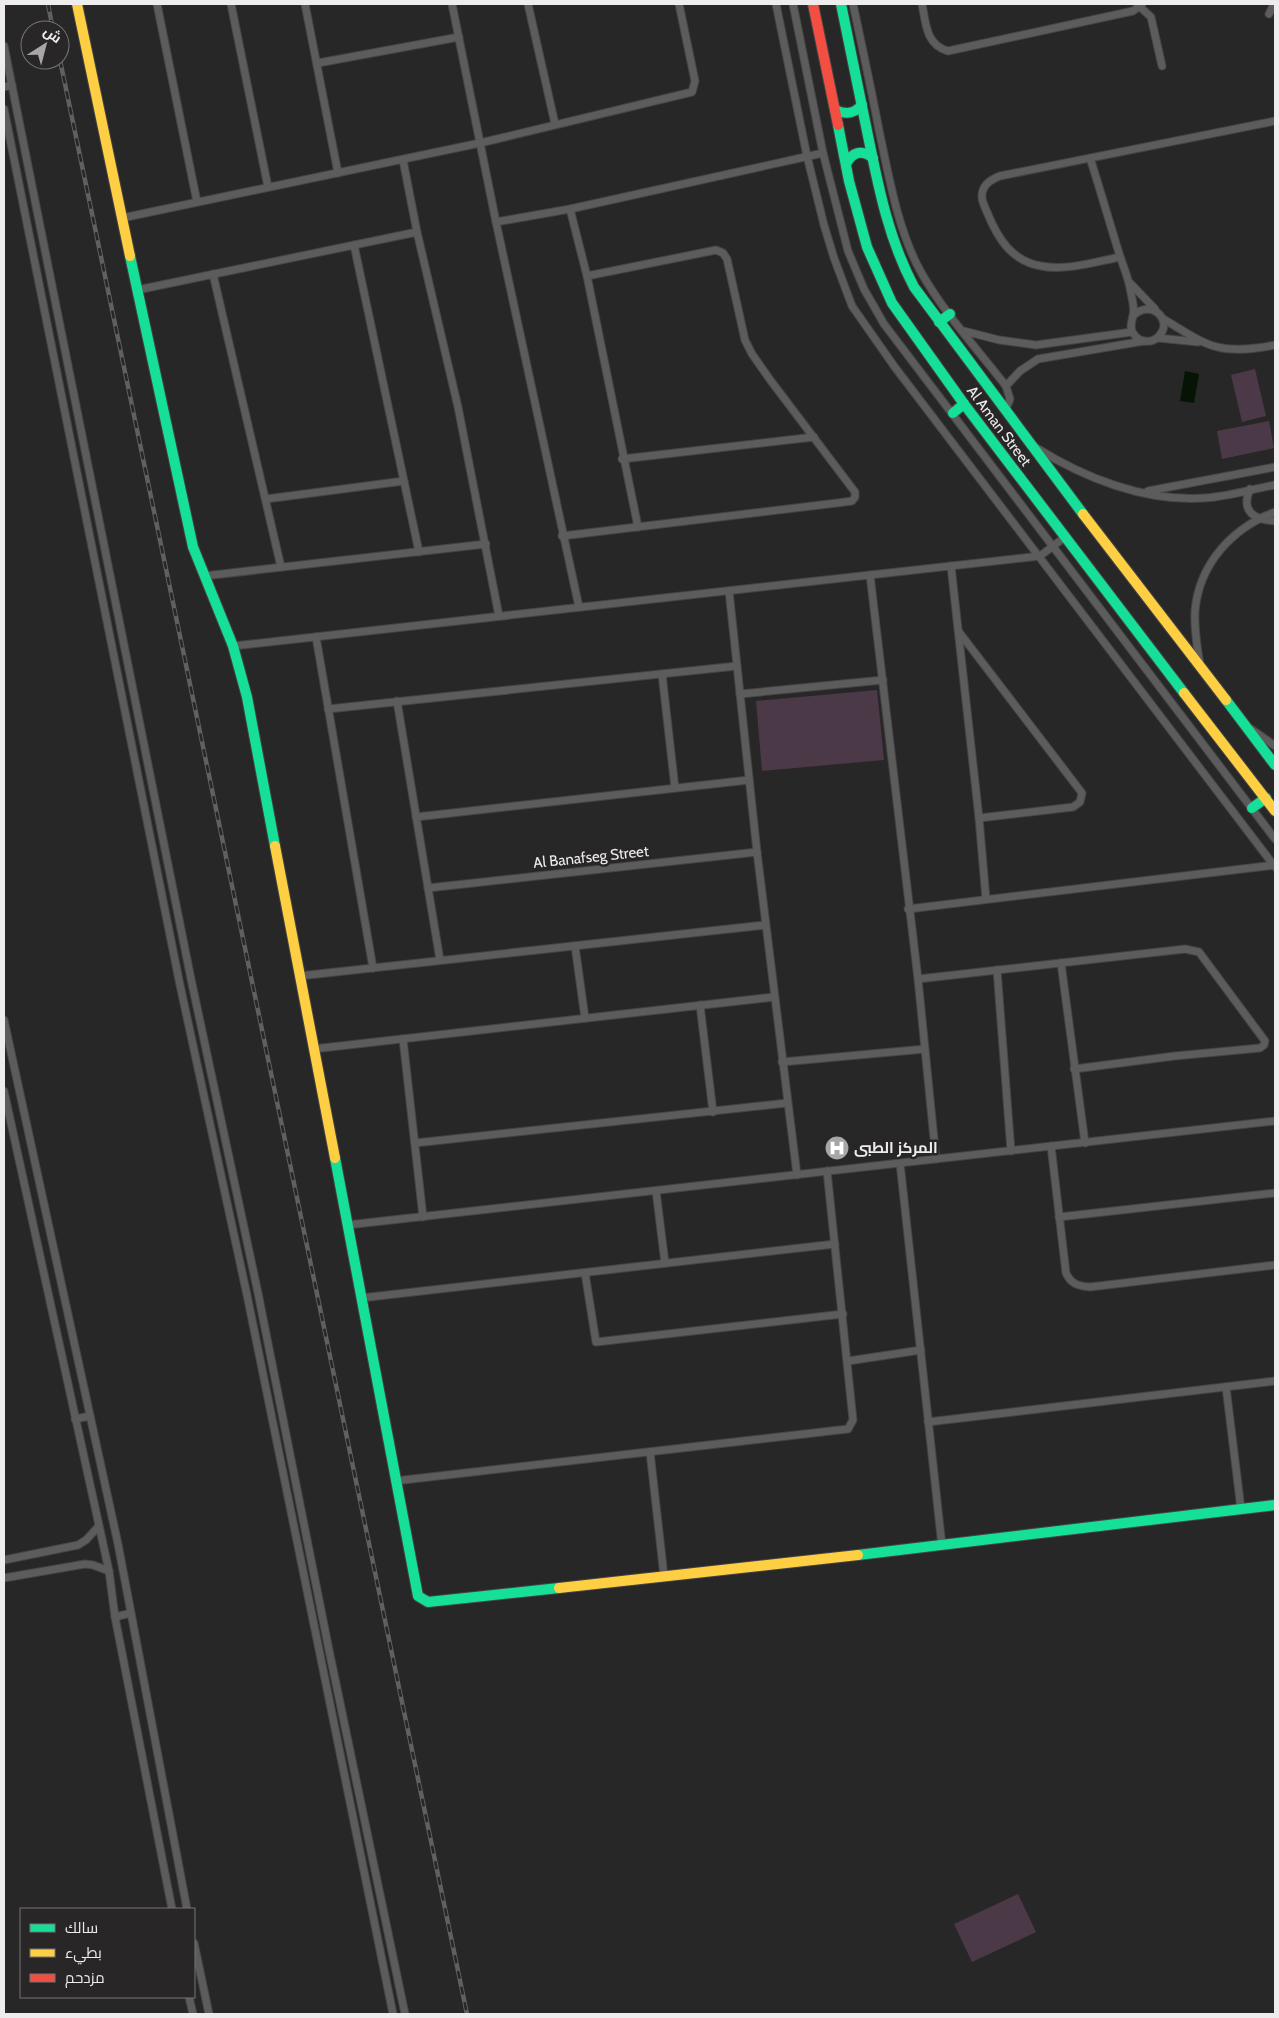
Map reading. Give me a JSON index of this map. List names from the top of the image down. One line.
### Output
{"streets":{"street":["Al Aman Street","Al Banafseg Street"]},"places":{"hospital":["المركز الطبى"]},"legend":["سالك","بطيء","مزدحم"],"north":"top right"}
